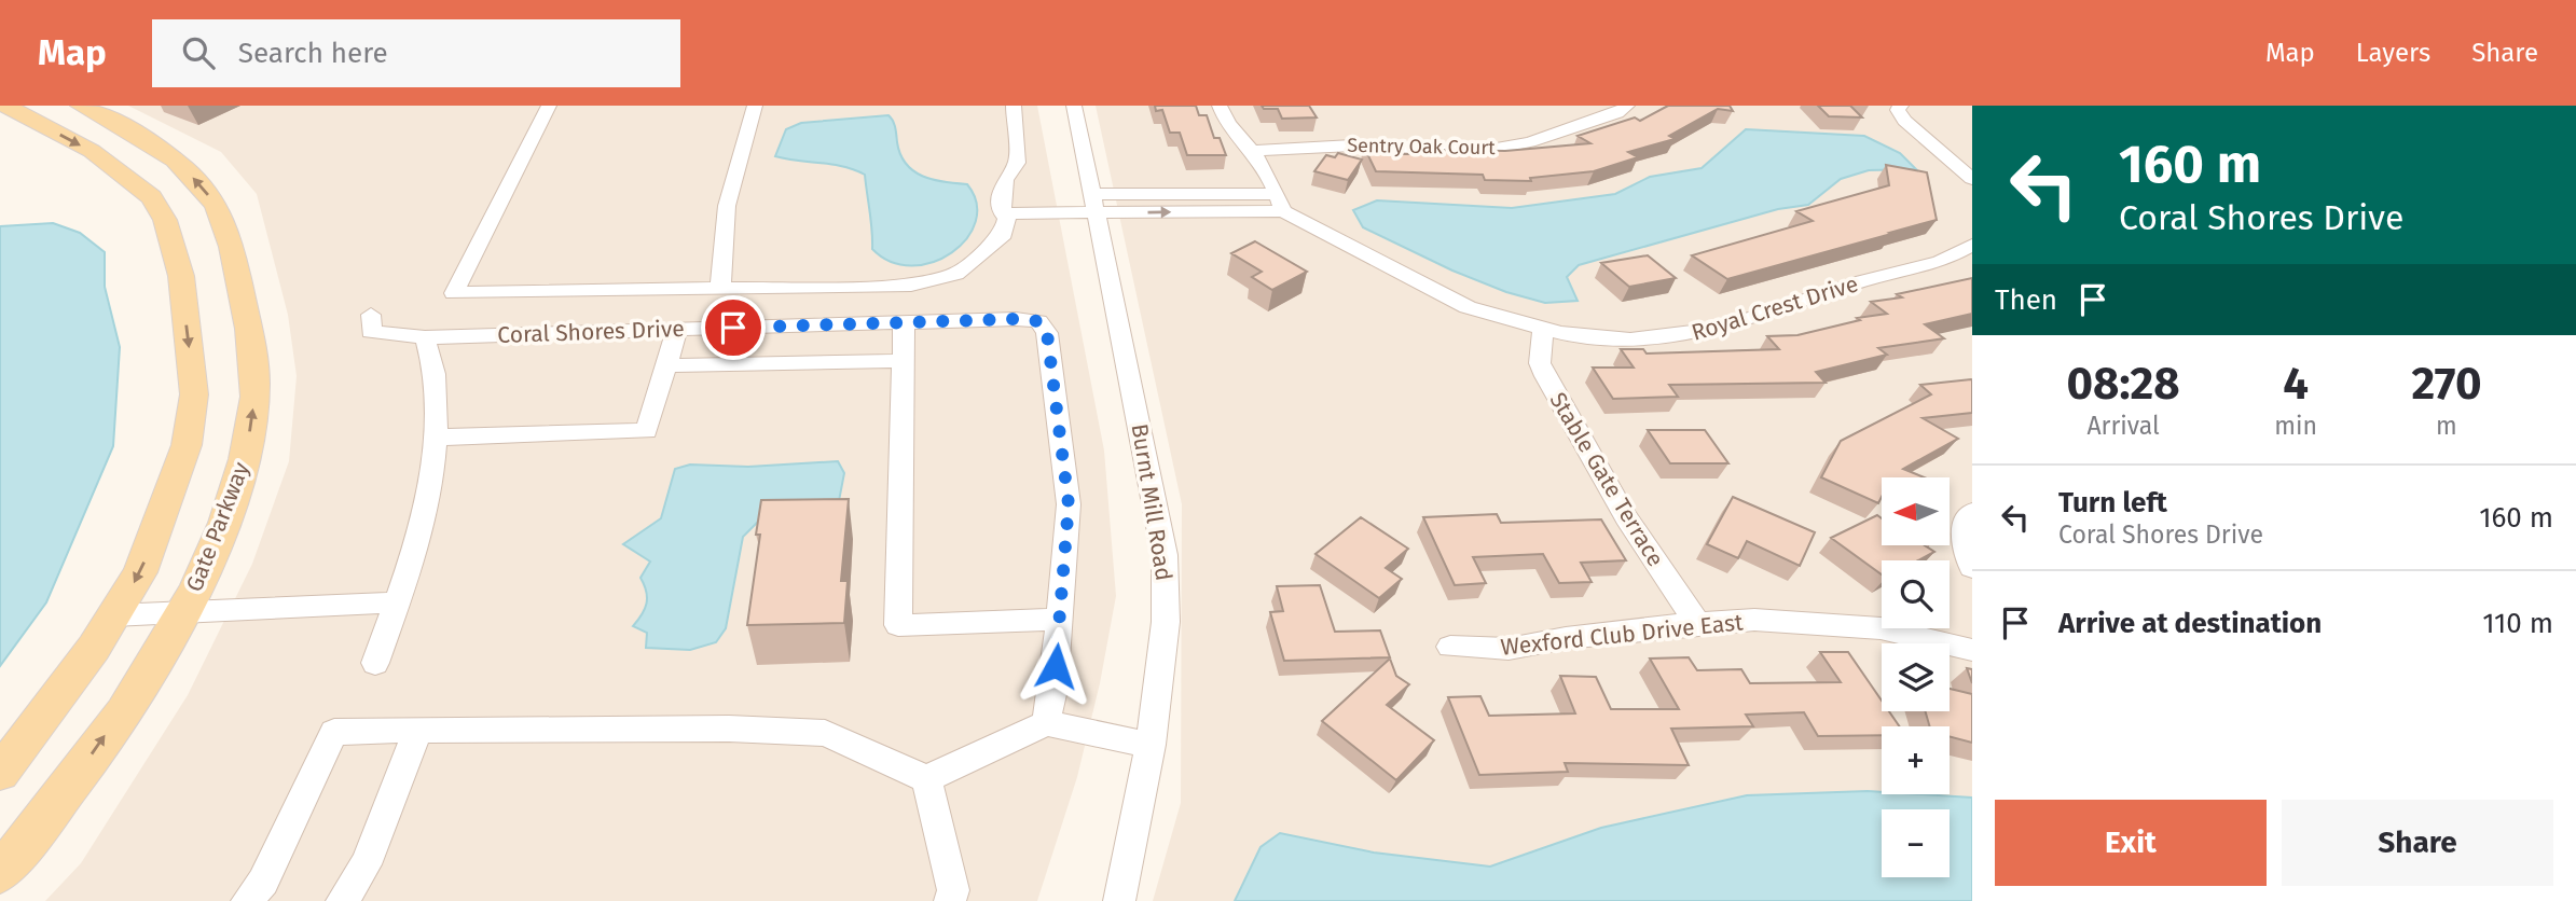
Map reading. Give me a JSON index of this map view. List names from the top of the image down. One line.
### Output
{"streets":{"main road":["Gate Parkway"],"street":["Sentry Oak Court","Royal Crest Drive","Coral Shores Drive","Stable Gate Terrace","Burnt Mill Road","Wexford Club Drive East"]},"crossings":[["Royal Crest Drive","Stable Gate Terrace"],["Royal Crest Drive","Burnt Mill Road"],["Stable Gate Terrace","Wexford Club Drive East"]],"one_way":["Gate Parkway"],"north":"left","page":{"header":"Map","search":"Search here","nav":["Map","Layers","Share"],"turn":["160 m","Coral Shores Drive"],"then":"Then","eta":["08:28","Arrival","4","min","270","m"],"list":[{"name":"Turn left","note":"Coral Shores Drive","value":"160 m"},{"name":"Arrive at destination","value":"110 m"}],"map_buttons":["+","−"],"buttons":["Exit","Share"]}}
